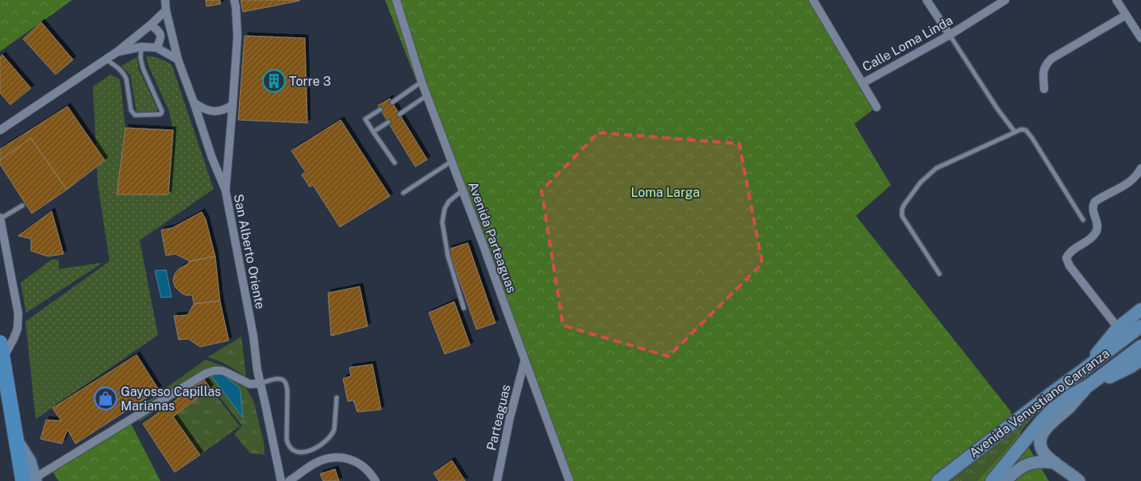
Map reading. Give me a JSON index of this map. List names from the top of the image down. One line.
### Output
{"streets":{"main road":["Avenida Venustiano Carranza"],"street":["Calle Loma Linda","Avenida Parteaguas","San Alberto Oriente","Parteaguas"]},"crossings":[["Avenida Parteaguas","Parteaguas"]],"parks":["Loma Larga"],"places":{"building":["Torre 3"],"shop":["Gayosso Capillas Marianas"]}}
